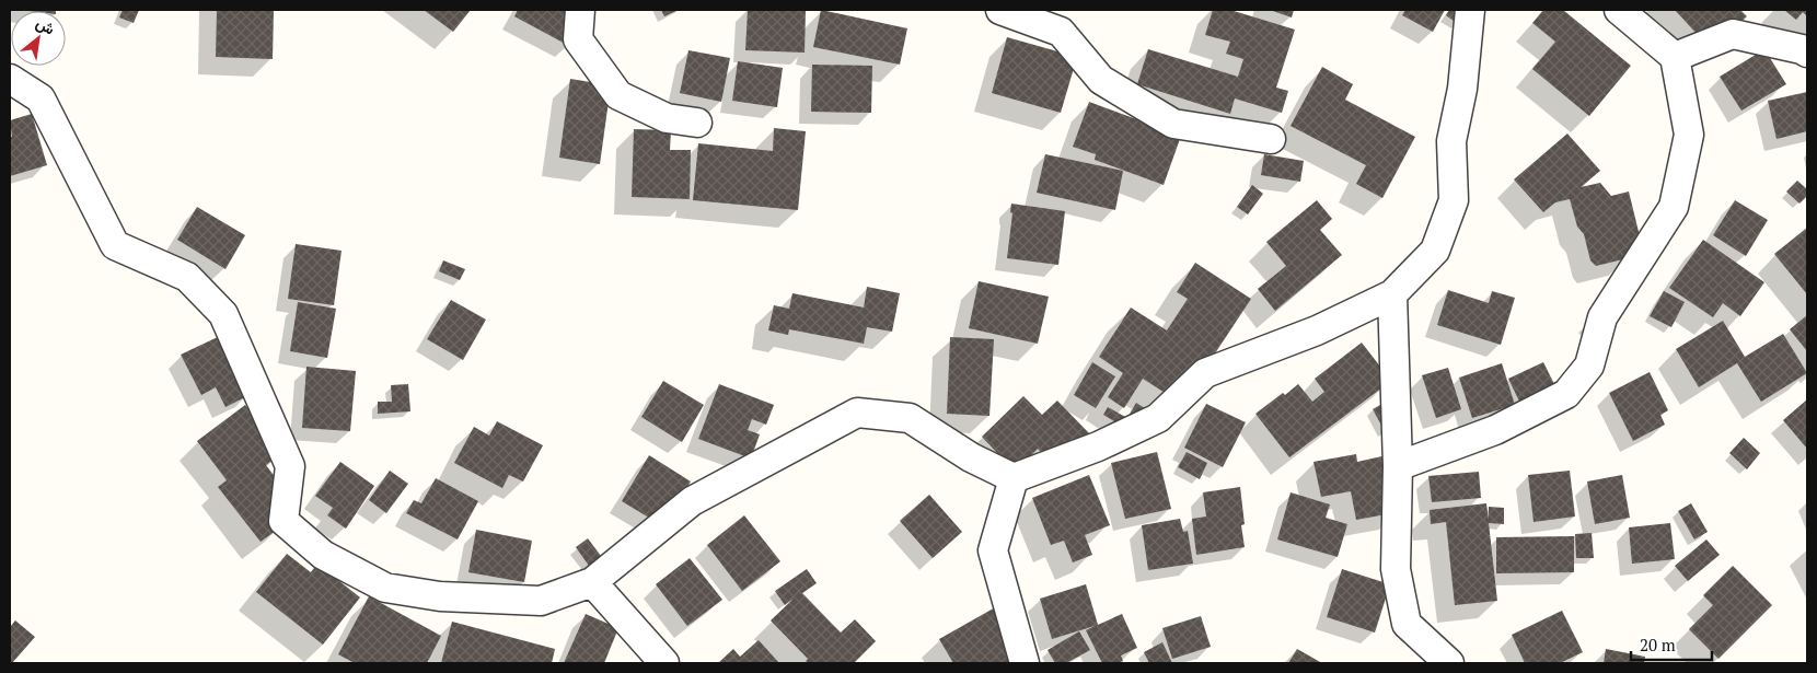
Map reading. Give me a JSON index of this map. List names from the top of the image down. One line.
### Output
{"scale_bar":"20 m","north":"top right"}
